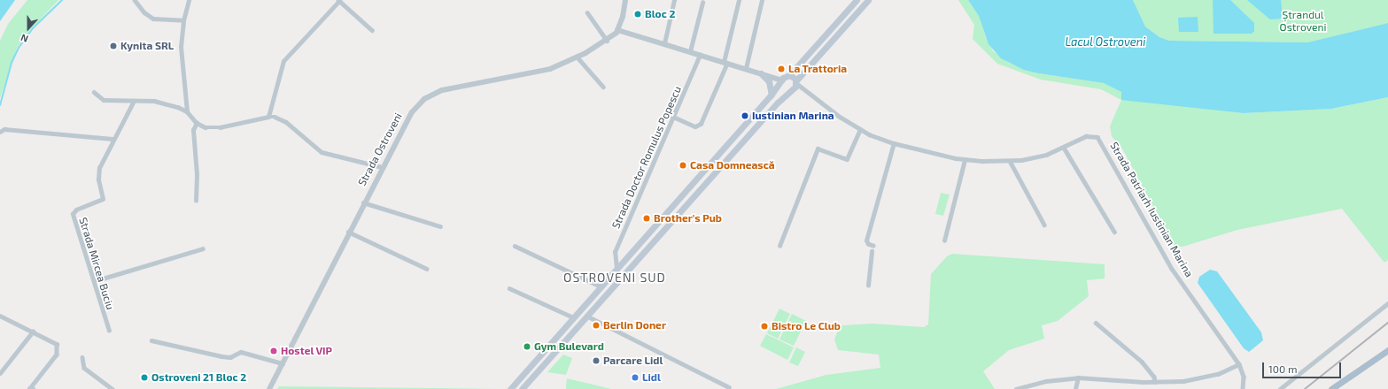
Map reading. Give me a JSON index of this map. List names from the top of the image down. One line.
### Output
{"streets":{"street":["Strada Ostroveni","Strada Doctor Romulus Popescu","Strada Patriarh Iustinian Marina","Strada Mircea Buciu"]},"districts":["OSTROVENI SUD"],"water":["Lacul Ostroveni"],"parks":["Ștrandul Ostroveni"],"places":["Bloc 2","Kynita SRL","La Trattoria","Iustinian Marina","Casa Domnească","Brother's Pub","Berlin Doner","Bistro Le Club","Gym Bulevard","Hostel VIP","Parcare Lidl","Ostroveni 21 Bloc 2","Lidl"],"scale_bar":"100 m","north":"bottom"}
